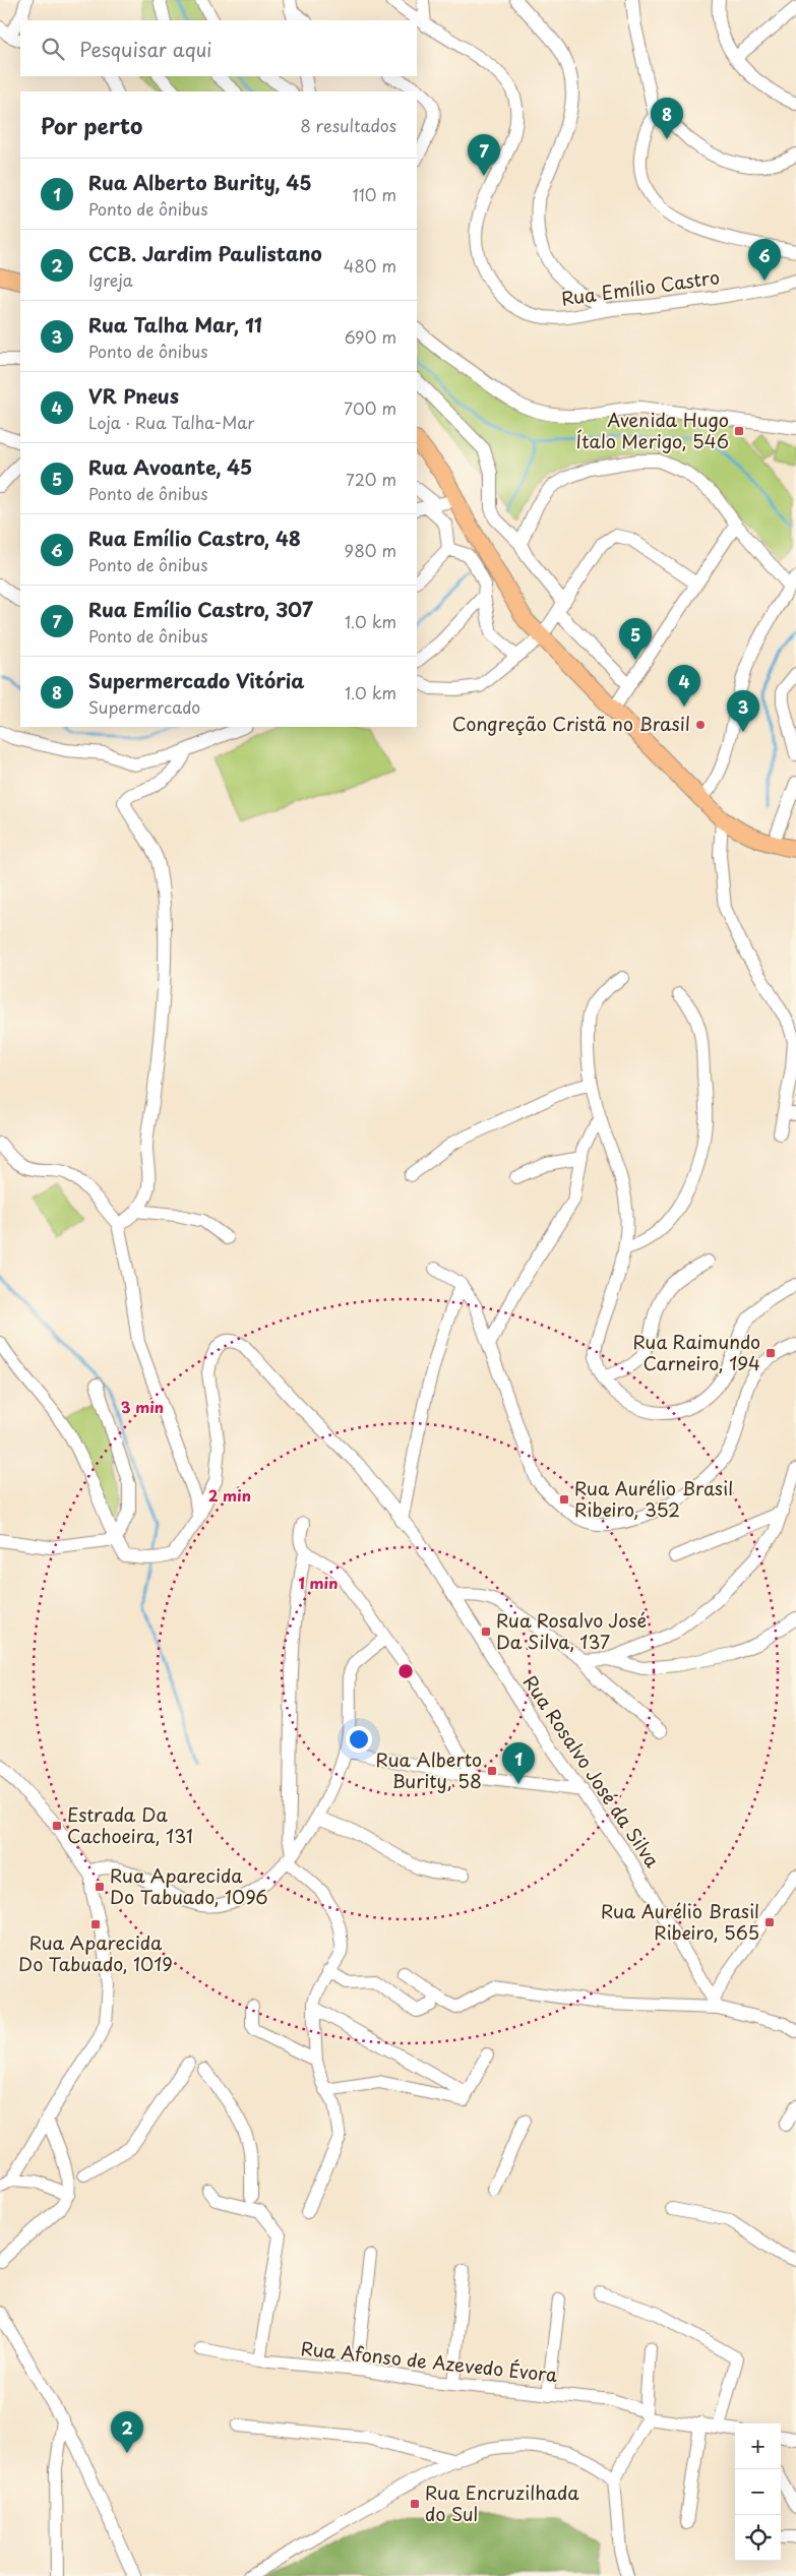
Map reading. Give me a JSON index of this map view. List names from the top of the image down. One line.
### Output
{"streets":{"street":["Rua Emílio Castro","Rua Rosalvo José da Silva","Rua Afonso de Azevedo Évora"]},"places":{"transit":["Avenida Hugo Ítalo Merigo, 546","Rua Raimundo Carneiro, 194","Rua Aurélio Brasil Ribeiro, 352","Rua Rosalvo José Da Silva, 137","Rua Alberto Burity, 58","Estrada Da Cachoeira, 131","Rua Aparecida Do Tabuado, 1096","Rua Aurélio Brasil Ribeiro, 565","Rua Aparecida Do Tabuado, 1019","Rua Encruzilhada do Sul"],"other":["Congreção Cristã no Brasil"]},"page":{"search":"Pesquisar aqui","heading":["Por perto","8 resultados"],"pins":["8","7","6","5","4","3","1","2"],"list":[{"mark":"1","name":"Rua Alberto Burity, 45","note":"Ponto de ônibus","value":"110 m"},{"mark":"2","name":"CCB. Jardim Paulistano","note":"Igreja","value":"480 m"},{"mark":"3","name":"Rua Talha Mar, 11","note":"Ponto de ônibus","value":"690 m"},{"mark":"4","name":"VR Pneus","note":"Loja · Rua Talha-Mar","value":"700 m"},{"mark":"5","name":"Rua Avoante, 45","note":"Ponto de ônibus","value":"720 m"},{"mark":"6","name":"Rua Emílio Castro, 48","note":"Ponto de ônibus","value":"980 m"},{"mark":"7","name":"Rua Emílio Castro, 307","note":"Ponto de ônibus","value":"1.0 km"},{"mark":"8","name":"Supermercado Vitória","note":"Supermercado","value":"1.0 km"}],"map_buttons":["+","−"]},"rings":["3 min","2 min","1 min"]}
